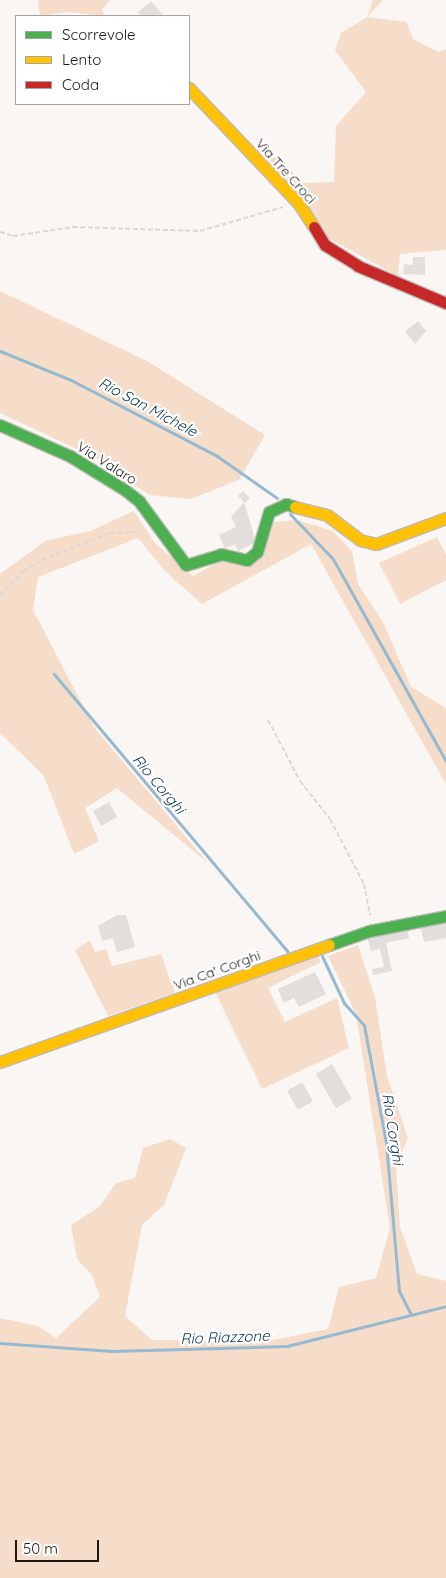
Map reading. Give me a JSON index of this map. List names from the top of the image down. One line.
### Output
{"streets":{"street":["Via Tre Croci","Via Valaro","Via Ca' Corghi"]},"water":["Rio San Michele","Rio Corghi","Rio Riazzone"],"legend":["Scorrevole","Lento","Coda"],"scale_bar":"50 m"}
